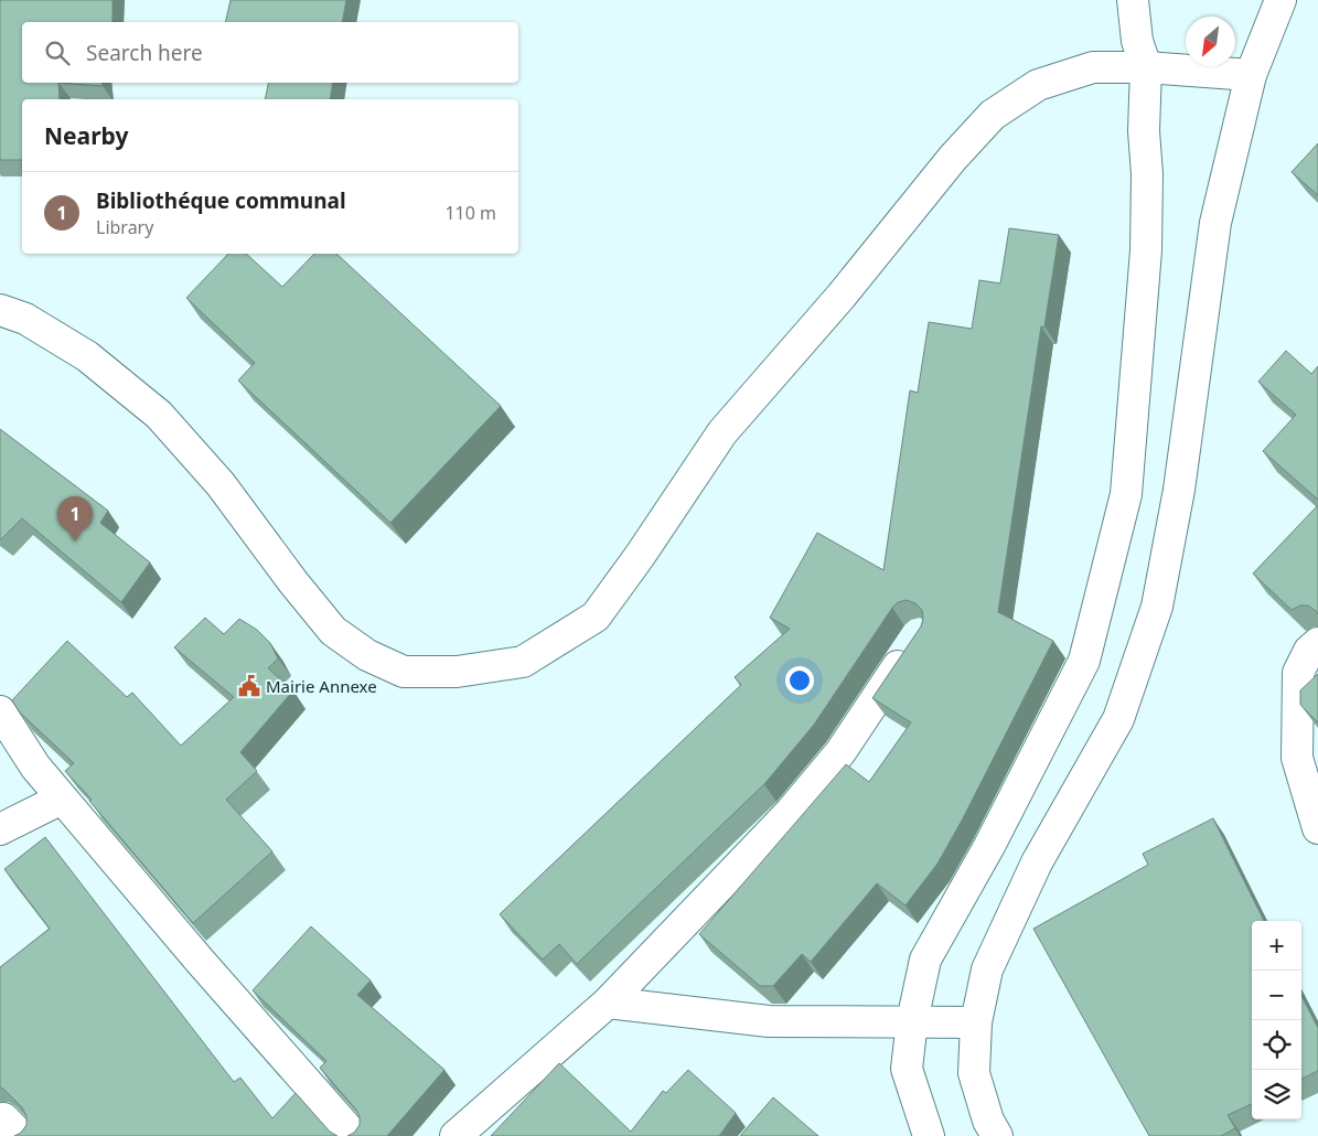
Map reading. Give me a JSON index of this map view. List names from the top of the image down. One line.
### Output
{"places":{"public building":["Mairie Annexe"]},"north":"bottom left","page":{"search":"Search here","heading":"Nearby","list":[{"mark":"1","name":"Bibliothéque communal","note":"Library","value":"110 m"}],"pins":"1","map_buttons":["+","−"]}}
